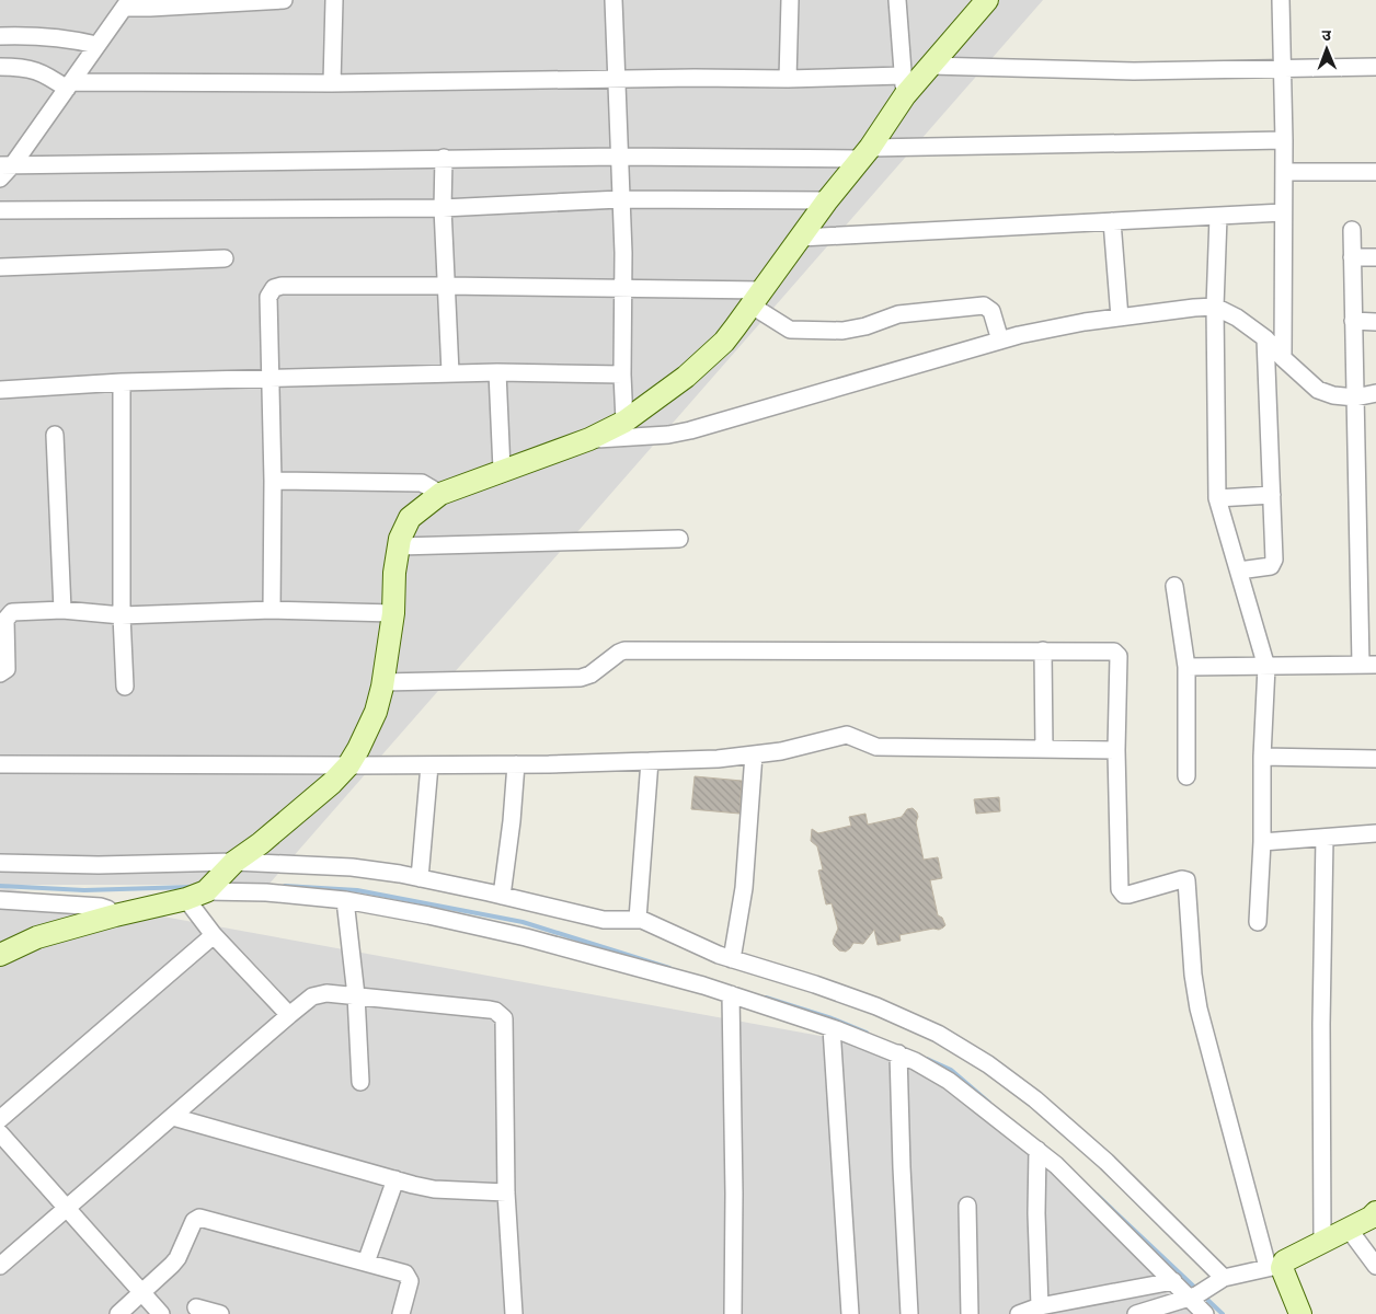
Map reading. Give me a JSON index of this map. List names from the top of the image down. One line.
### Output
{"north":"top"}
